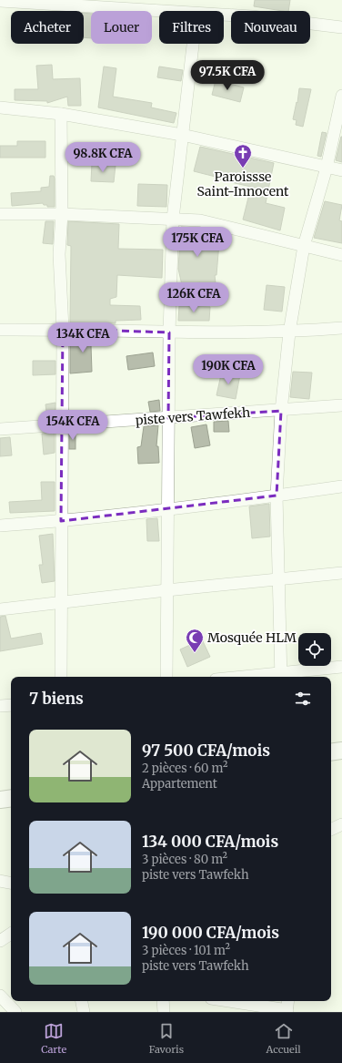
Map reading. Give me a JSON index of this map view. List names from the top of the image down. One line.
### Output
{"streets":{"street":["piste vers Tawfekh"]},"places":{"church":["Paroissse Saint-Innocent"],"mosque":["Mosquée HLM"]},"page":{"chip":["Acheter","Louer","Filtres","Nouveau"],"price":["97.5K CFA","98.8K CFA","175K CFA","126K CFA","134K CFA","190K CFA","154K CFA"],"heading":"7 biens","list":[{"name":"97 500 CFA/mois","note":"2 pièces · 60 m² · Appartement"},{"name":"134 000 CFA/mois","note":"3 pièces · 80 m² · piste vers Tawfekh"},{"name":"190 000 CFA/mois","note":"3 pièces · 101 m² · piste vers Tawfekh"}],"tabs":["Carte","Favoris","Accueil"]}}
